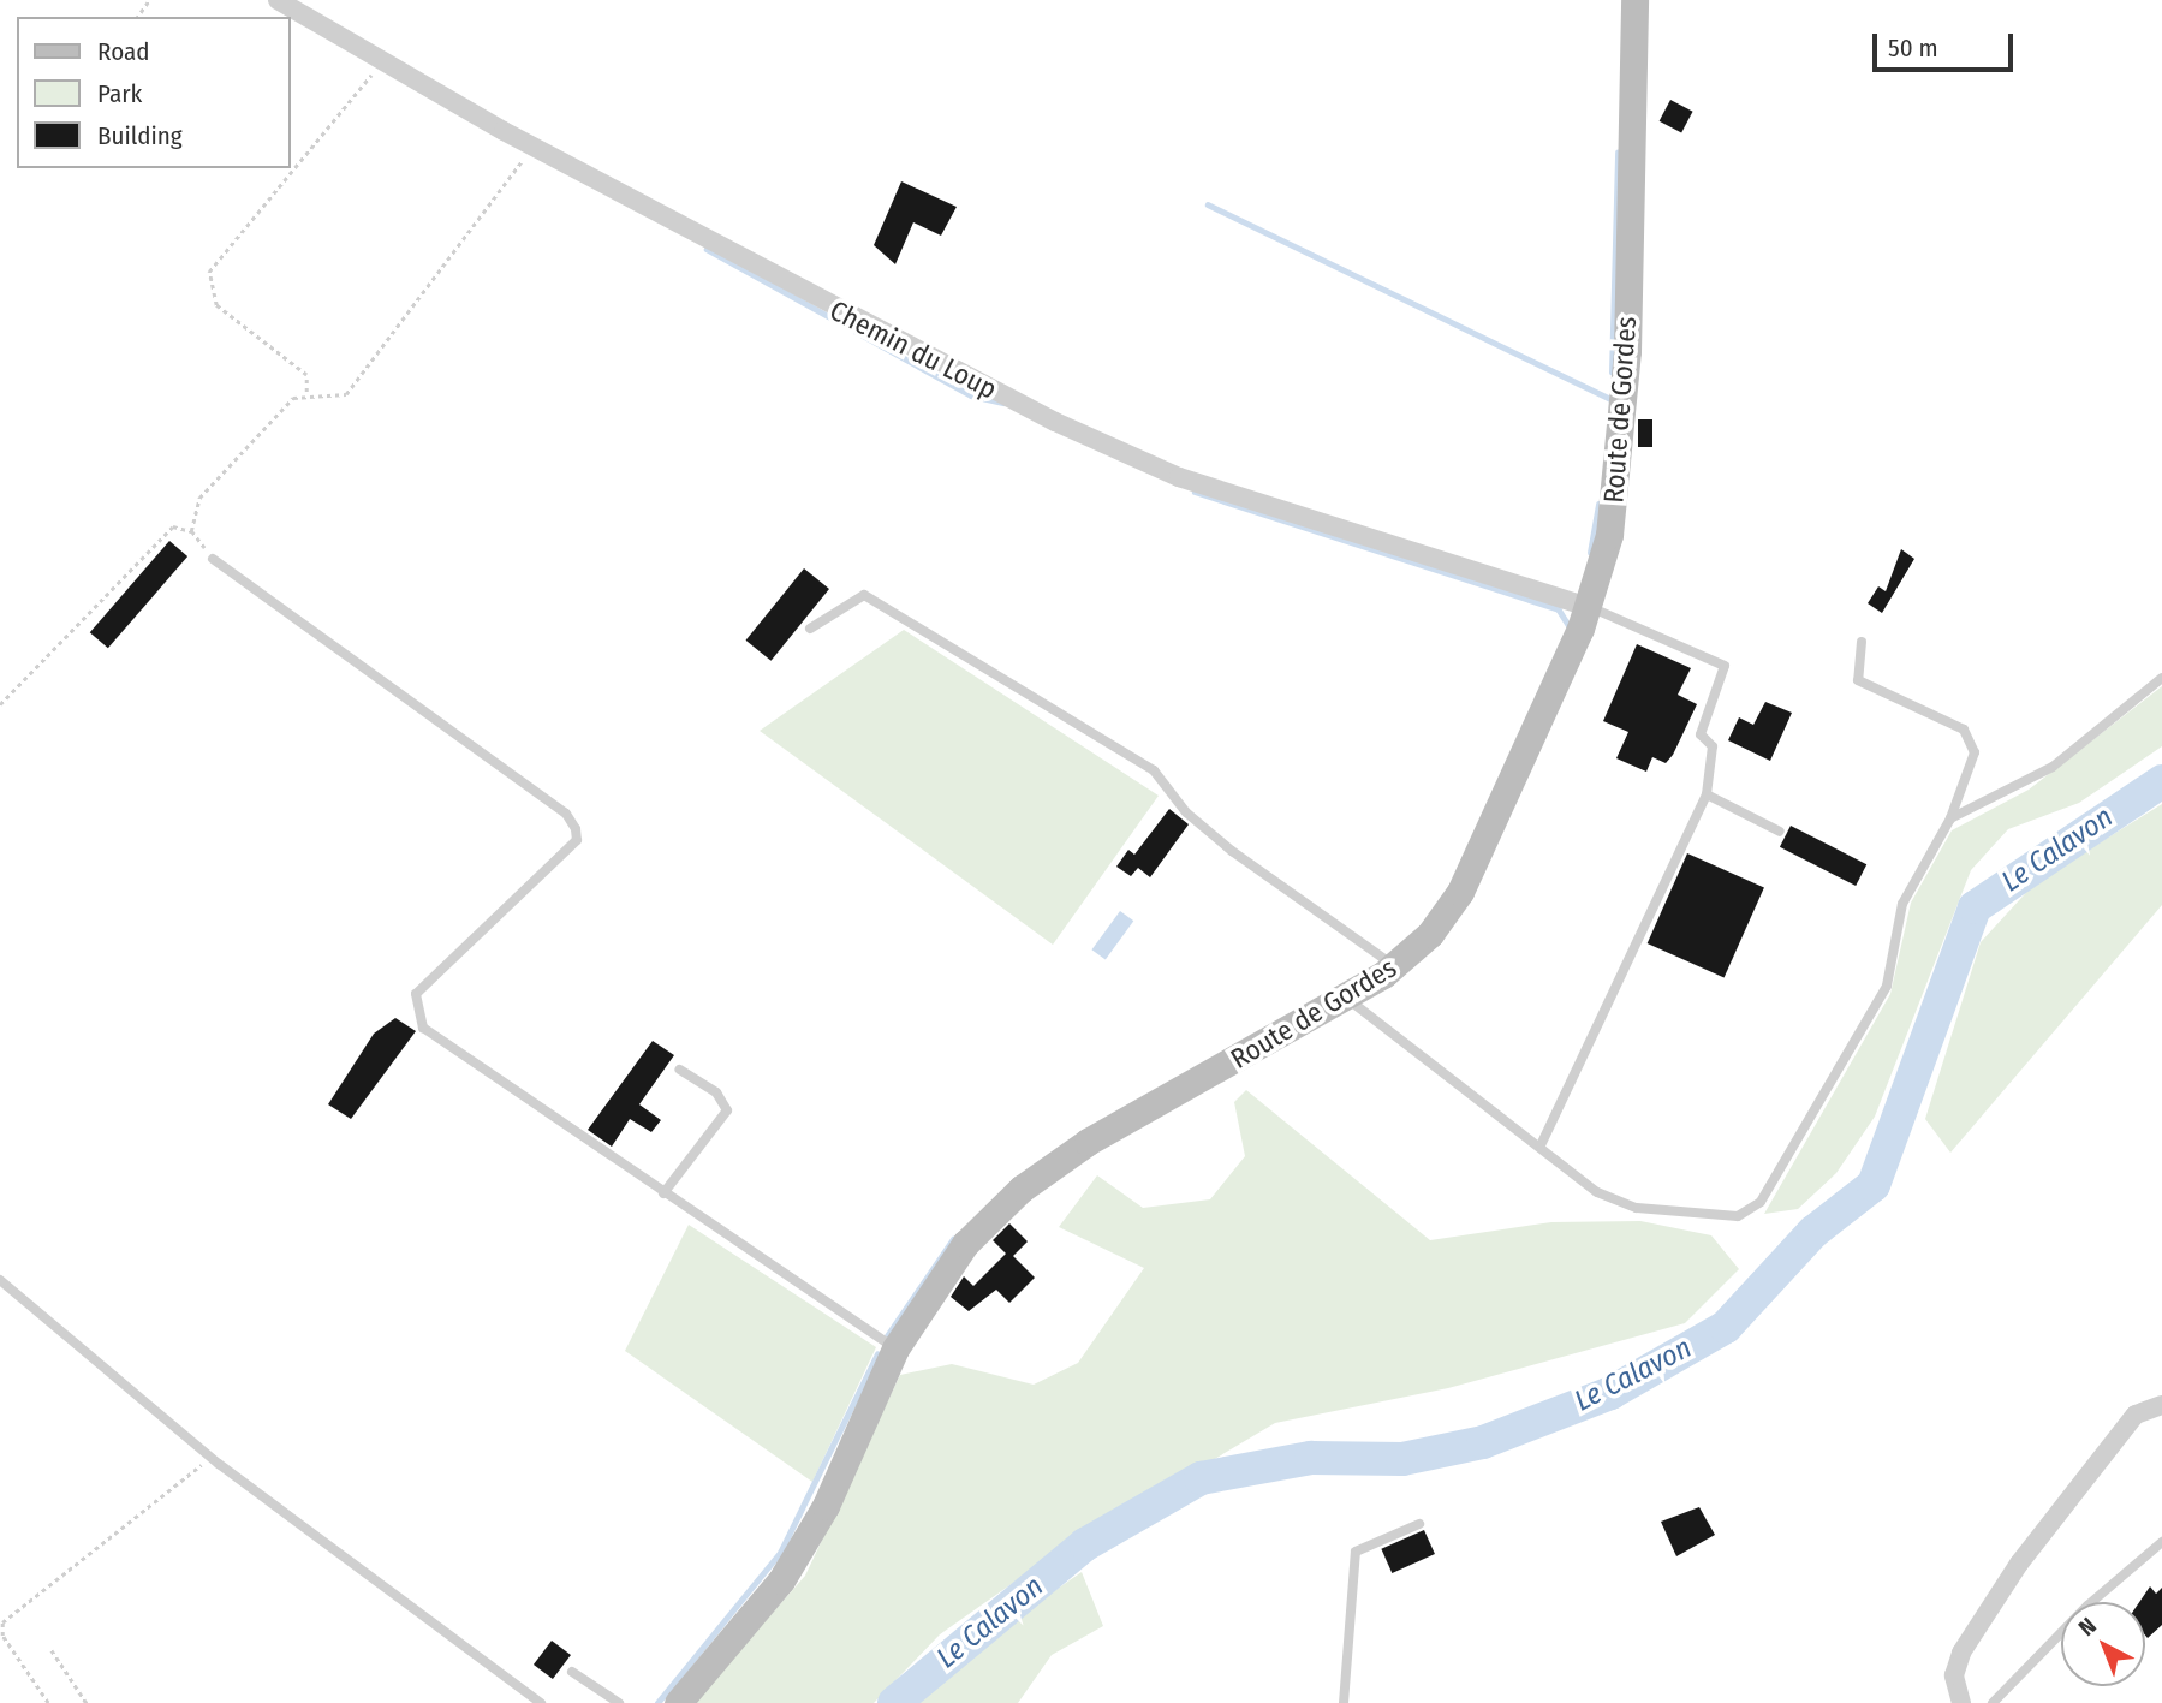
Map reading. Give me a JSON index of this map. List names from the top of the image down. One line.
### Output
{"streets":{"street":["Chemin du Loup","Route de Gordes"]},"crossings":[["Chemin du Loup","Route de Gordes"]],"water":["Le Calavon"],"legend":["Road","Park","Building"],"scale_bar":"50 m","north":"top left"}
